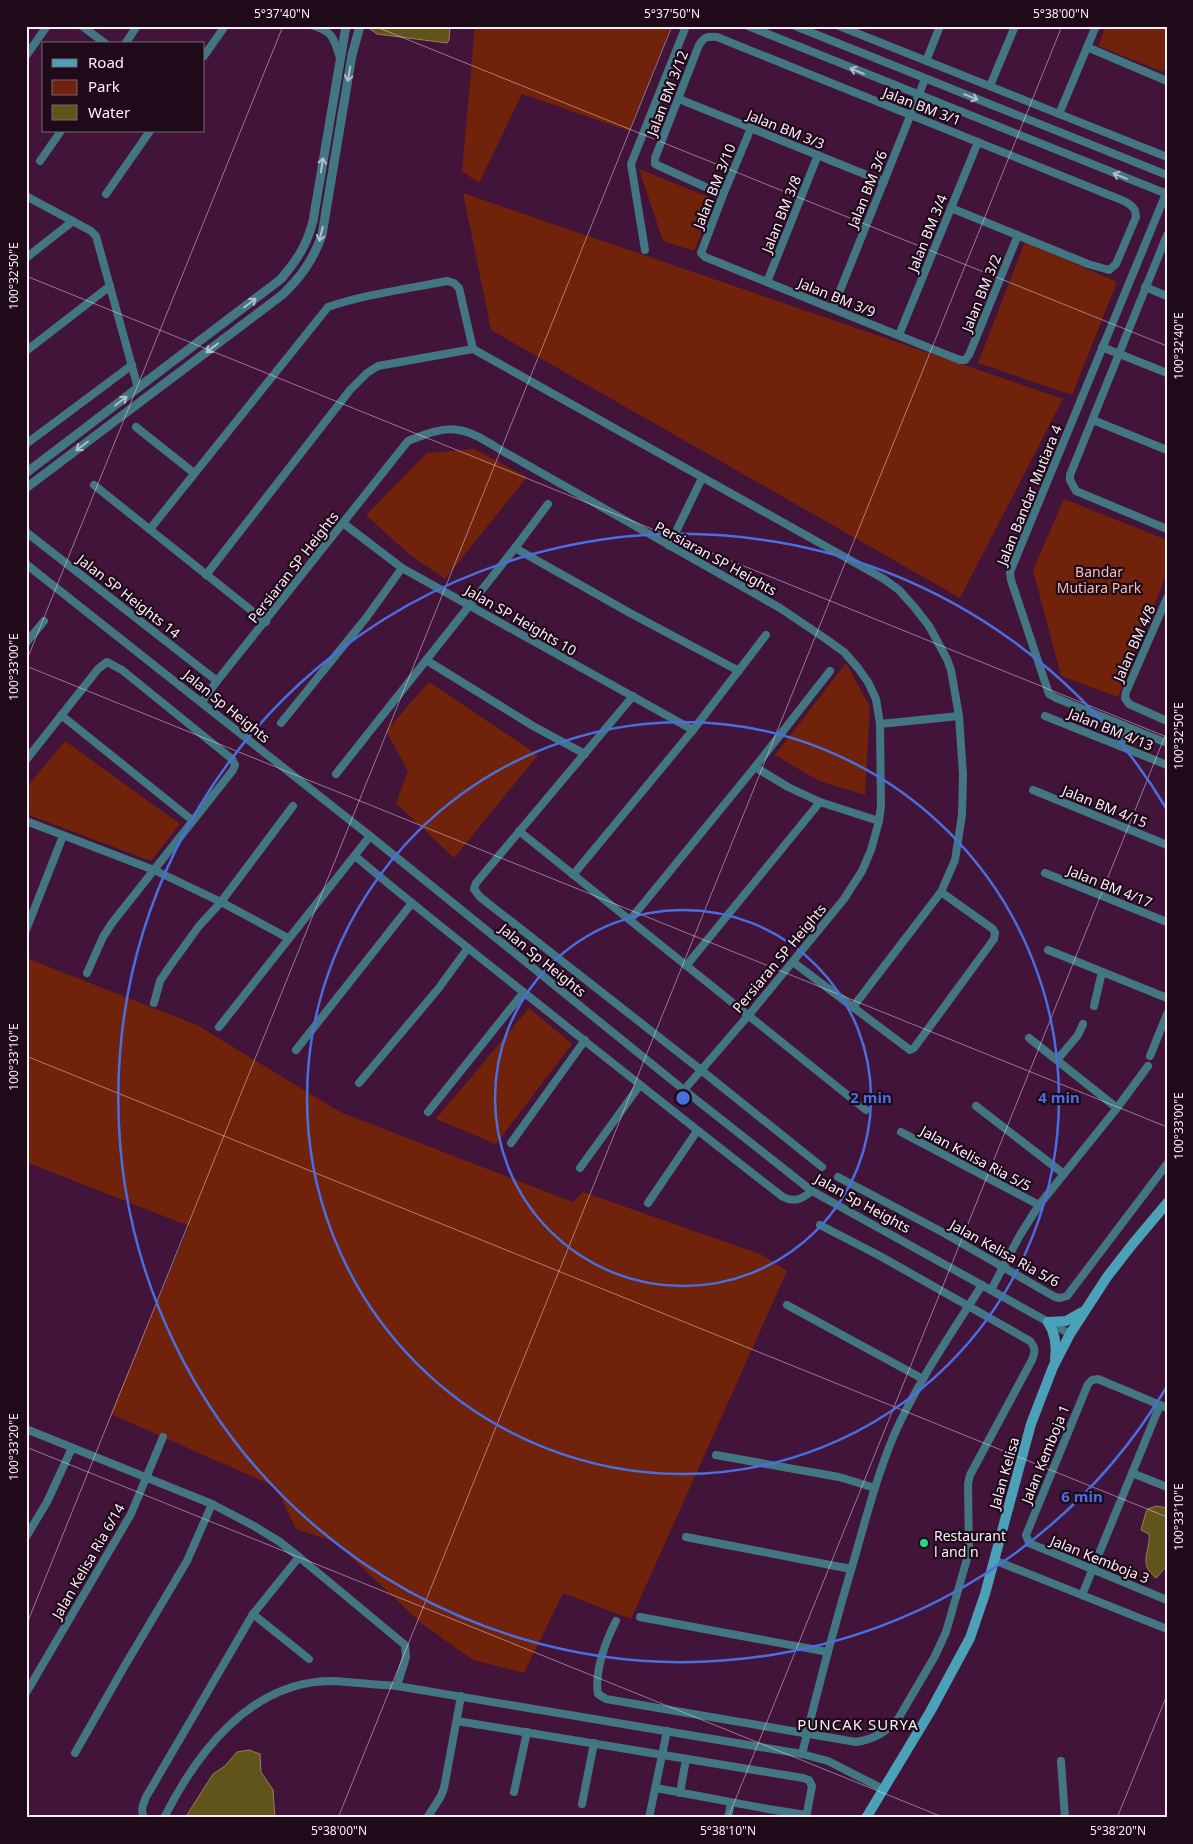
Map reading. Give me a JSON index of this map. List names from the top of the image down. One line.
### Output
{"streets":{"main road":["Jalan Kelisa"],"street":["Jalan BM 3/12","Jalan BM 3/1","Jalan BM 3/3","Jalan BM 3/10","Jalan BM 3/6","Jalan BM 3/8","Jalan BM 3/4","Jalan BM 3/2","Jalan BM 3/9","Jalan Bandar Mutiara 4","Persiaran SP Heights","Jalan SP Heights 14","Jalan SP Heights 10","Jalan BM 4/8","Jalan Sp Heights","Jalan BM 4/13","Jalan BM 4/15","Jalan BM 4/17","Jalan Kelisa Ria 5/5","Jalan Kelisa Ria 5/6","Jalan Kemboja 1","Jalan Kemboja 3","Jalan Kelisa Ria 6/14"]},"crossings":[["Jalan BM 3/12","Jalan BM 3/1"],["Jalan BM 3/12","Jalan BM 3/3"],["Jalan BM 3/12","Jalan BM 3/10"],["Jalan BM 3/1","Jalan BM 3/6"],["Jalan BM 3/1","Jalan BM 3/4"],["Jalan BM 3/1","Jalan BM 3/2"],["Jalan BM 3/3","Jalan BM 3/10"],["Jalan BM 3/3","Jalan BM 3/6"],["Jalan BM 3/3","Jalan BM 3/8"],["Jalan BM 3/10","Jalan BM 3/9"],["Jalan BM 3/6","Jalan BM 3/9"],["Jalan BM 3/8","Jalan BM 3/9"],["Jalan BM 3/4","Jalan BM 3/9"],["Jalan BM 3/2","Jalan BM 3/9"],["Persiaran SP Heights","Jalan SP Heights 14"],["Persiaran SP Heights","Jalan SP Heights 10"],["Persiaran SP Heights","Jalan Sp Heights"],["Jalan Sp Heights","Jalan Kelisa"],["Jalan Kemboja 1","Jalan Kemboja 3"]],"districts":["PUNCAK SURYA"],"parks":["Bandar Mutiara Park"],"places":["Restaurant l and n"],"legend":["Road","Park","Water"],"coordinates":["5°37'40\"N","5°37'50\"N","5°38'00\"N","100°32'50\"E","100°32'40\"E","100°33'00\"E","100°33'10\"E","100°33'20\"E","5°38'10\"N","5°38'20\"N"],"rings":["2 min","4 min","6 min"]}
